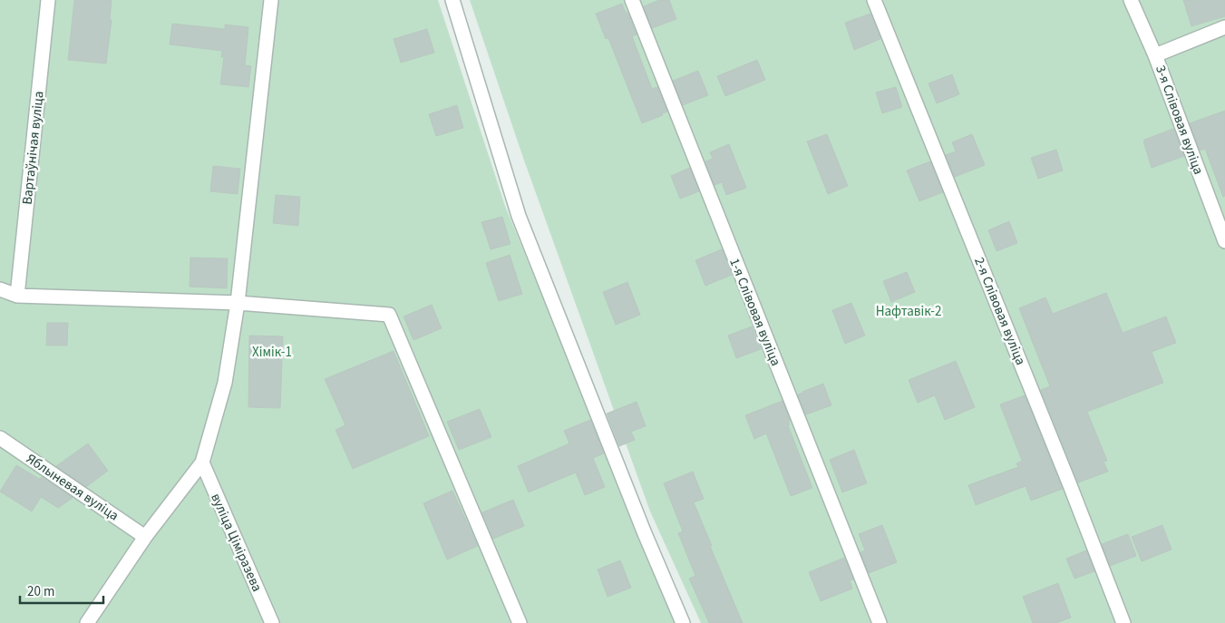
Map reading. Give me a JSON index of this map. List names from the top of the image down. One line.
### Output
{"streets":{"street":["3-я Слівовая вуліца","Вартаўнічая вуліца","2-я Слівовая вуліца","1-я Слівовая вуліца","Яблыневая вуліца","вуліца Ціміразева"]},"parks":["Нафтавік-2","Хімік-1"],"scale_bar":"20 m"}
